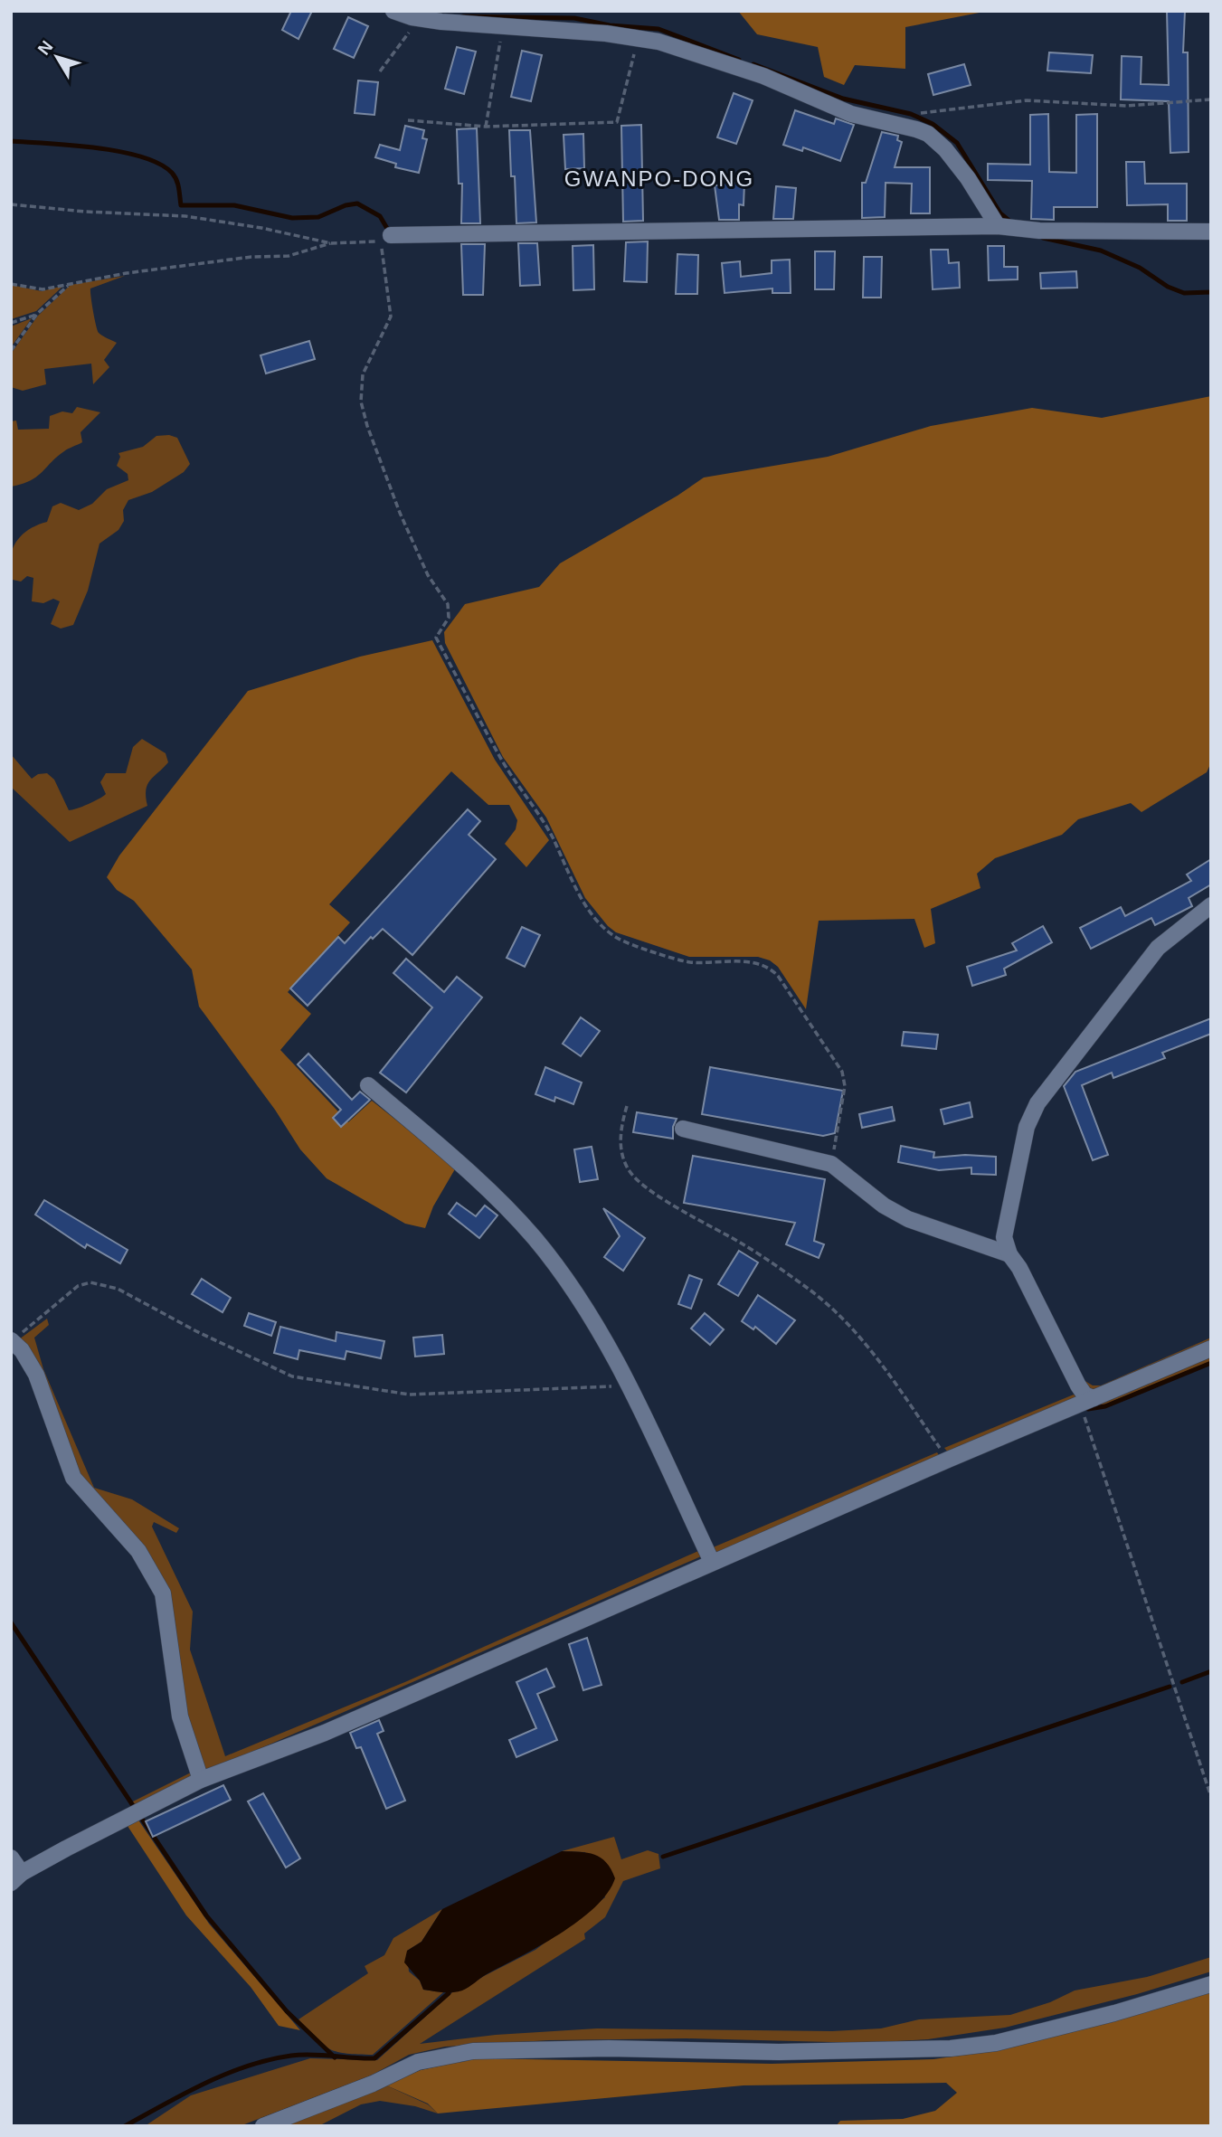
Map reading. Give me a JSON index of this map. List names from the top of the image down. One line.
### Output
{"districts":["GWANPO-DONG"],"north":"top left"}
